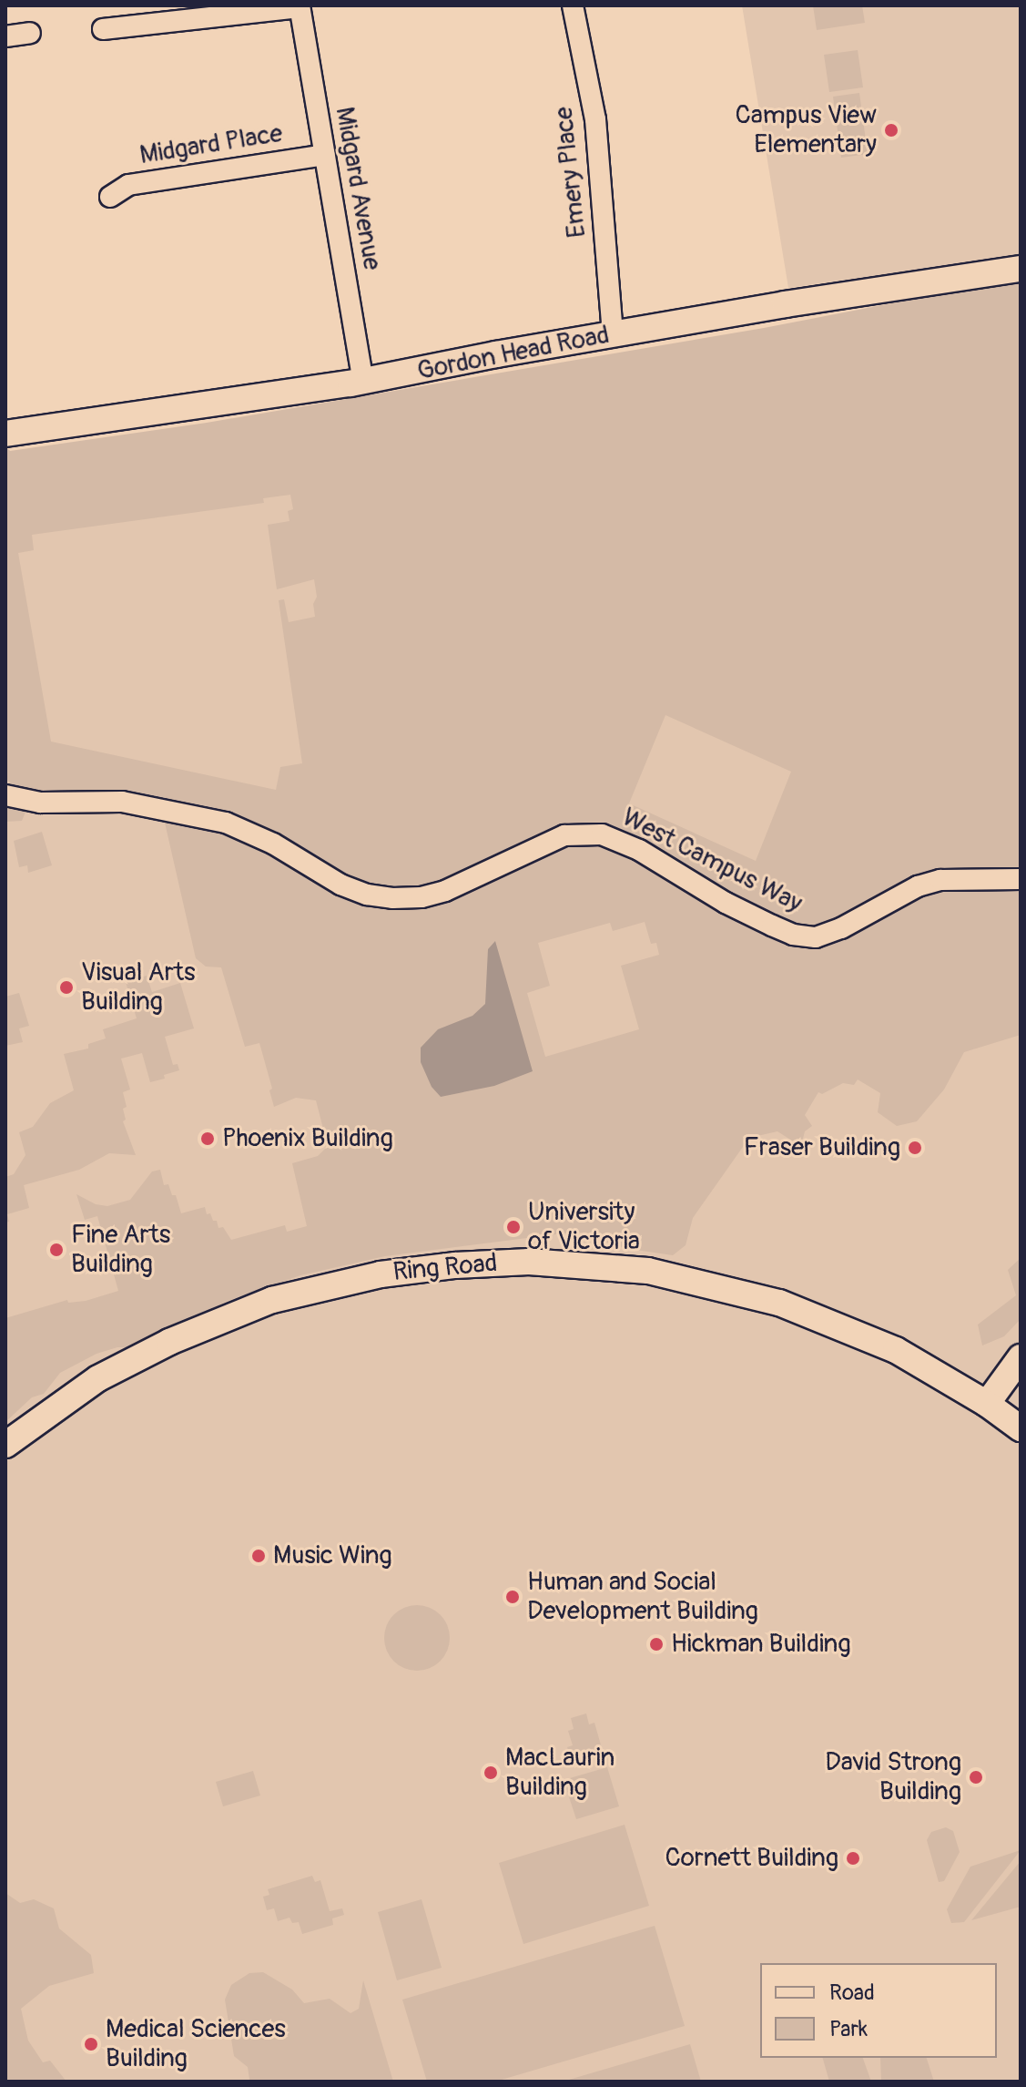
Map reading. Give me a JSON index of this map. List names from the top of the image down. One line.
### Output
{"streets":{"street":["Midgard Place","Emery Place","Midgard Avenue","Gordon Head Road","West Campus Way","Ring Road"]},"crossings":[["Midgard Place","Midgard Avenue"],["Emery Place","Gordon Head Road"],["Midgard Avenue","Gordon Head Road"]],"places":["Campus View Elementary","Visual Arts Building","Phoenix Building","Fraser Building","University of Victoria","Fine Arts Building","Music Wing","Human and Social Development Building","Hickman Building","MacLaurin Building","David Strong Building","Cornett Building","Medical Sciences Building"],"legend":["Road","Park"]}
